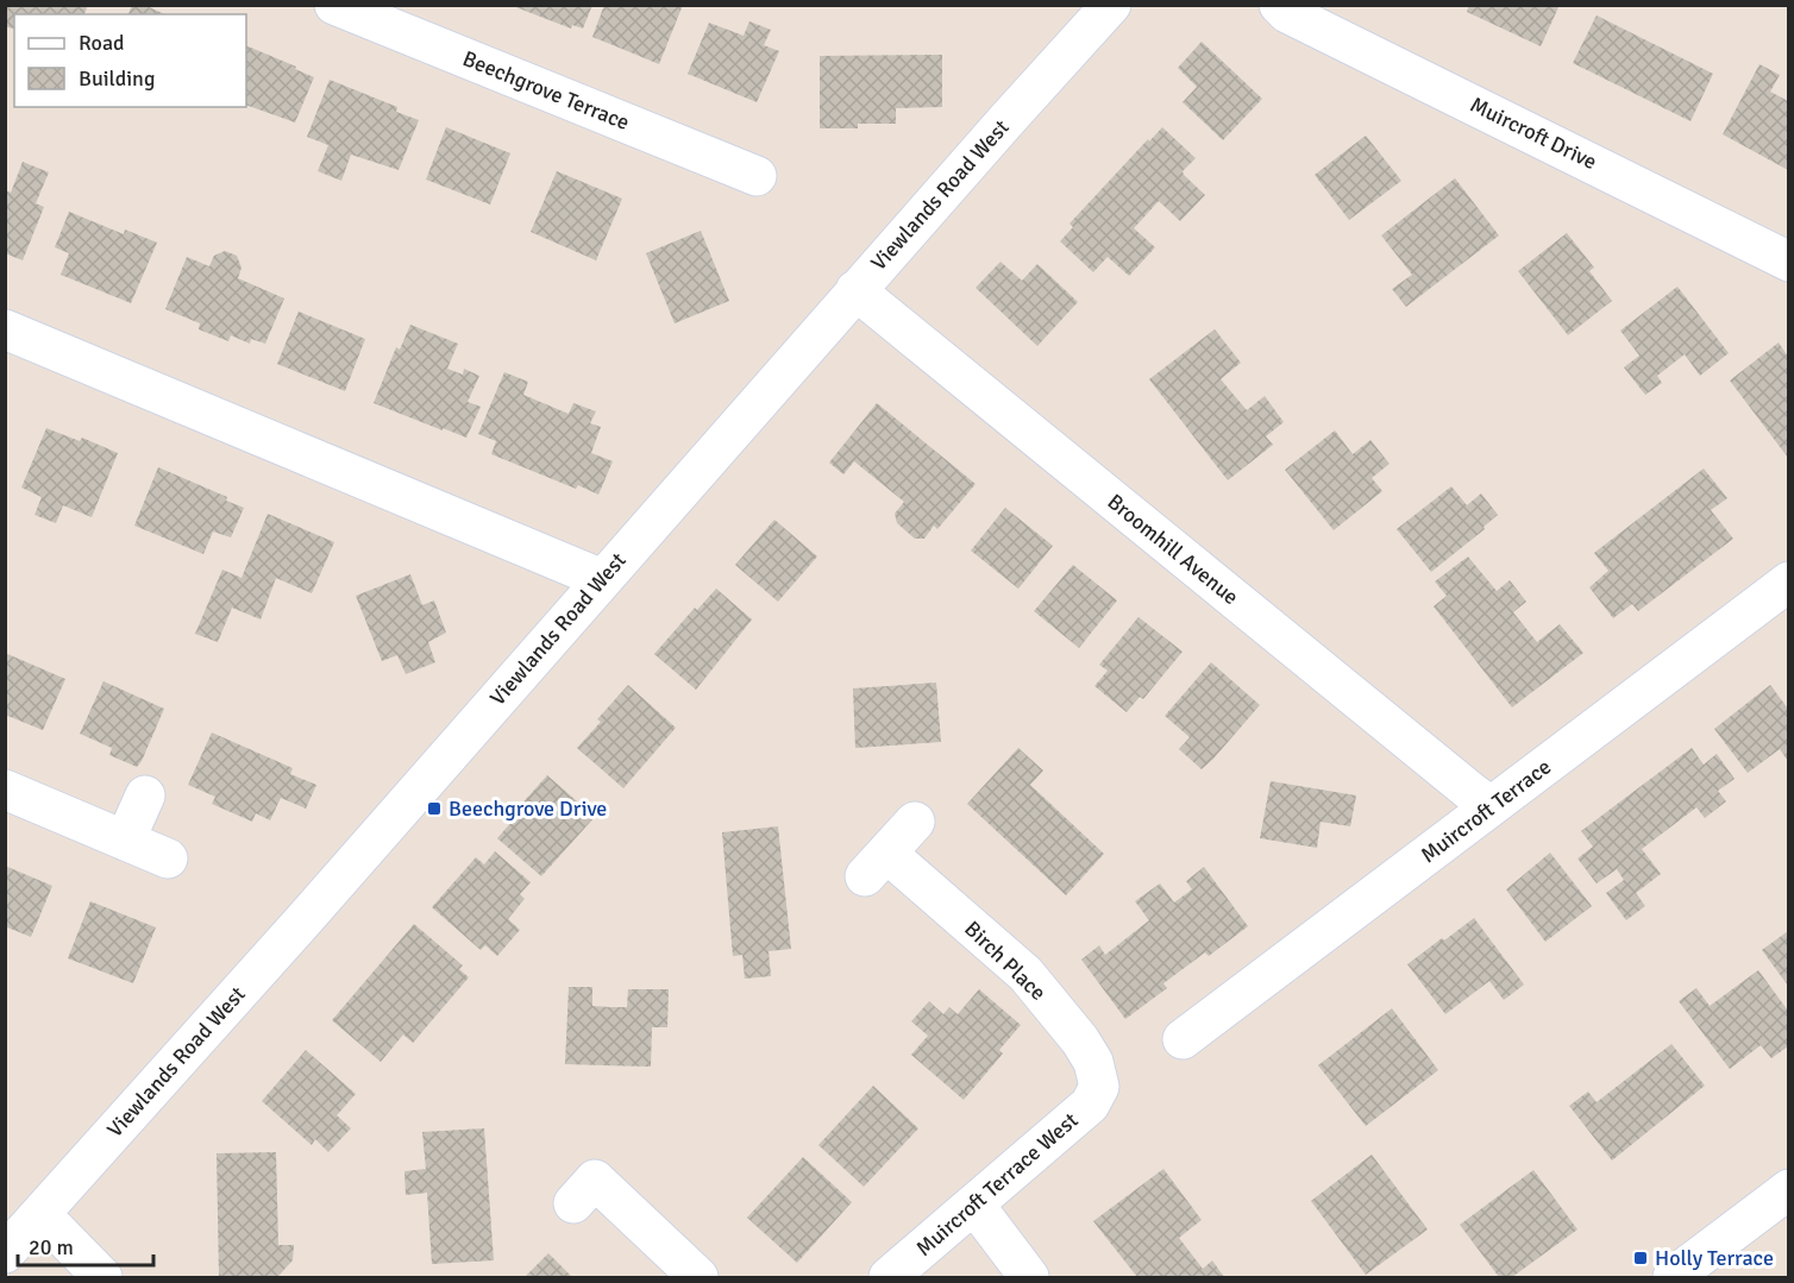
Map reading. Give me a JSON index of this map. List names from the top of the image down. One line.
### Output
{"streets":{"street":["Beechgrove Terrace","Muircroft Drive","Viewlands Road West","Broomhill Avenue","Muircroft Terrace","Birch Place","Muircroft Terrace West"]},"crossings":[["Viewlands Road West","Broomhill Avenue"],["Broomhill Avenue","Muircroft Terrace"],["Birch Place","Muircroft Terrace West"]],"places":{"transit":["Beechgrove Drive","Holly Terrace"]},"legend":["Road","Building"],"scale_bar":"20 m"}
